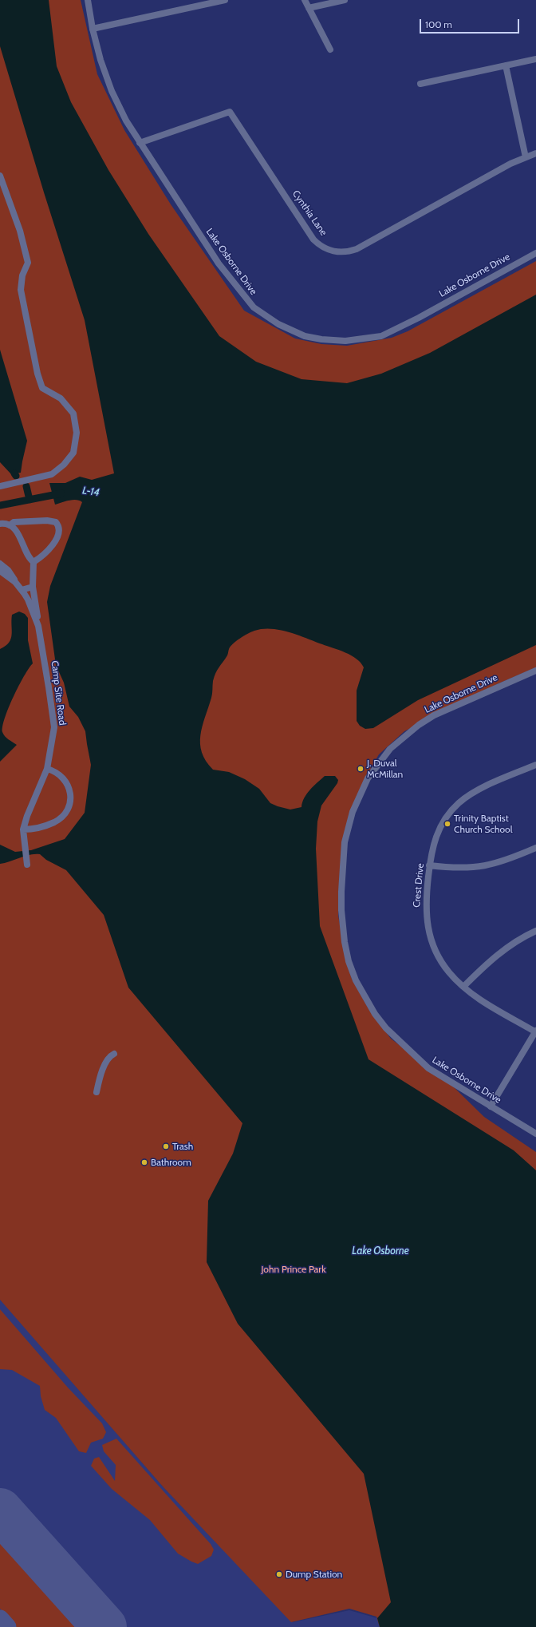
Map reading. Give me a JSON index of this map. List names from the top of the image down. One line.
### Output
{"streets":{"street":["Cynthia Lane","Lake Osborne Drive","Camp Site Road","Crest Drive"]},"crossings":[["Cynthia Lane","Lake Osborne Drive"]],"water":["L-14","Lake Osborne"],"parks":["John Prince Park"],"places":["J. Duval McMillan","Trinity Baptist Church School","Trash","Bathroom","Dump Station"],"scale_bar":"100 m"}
